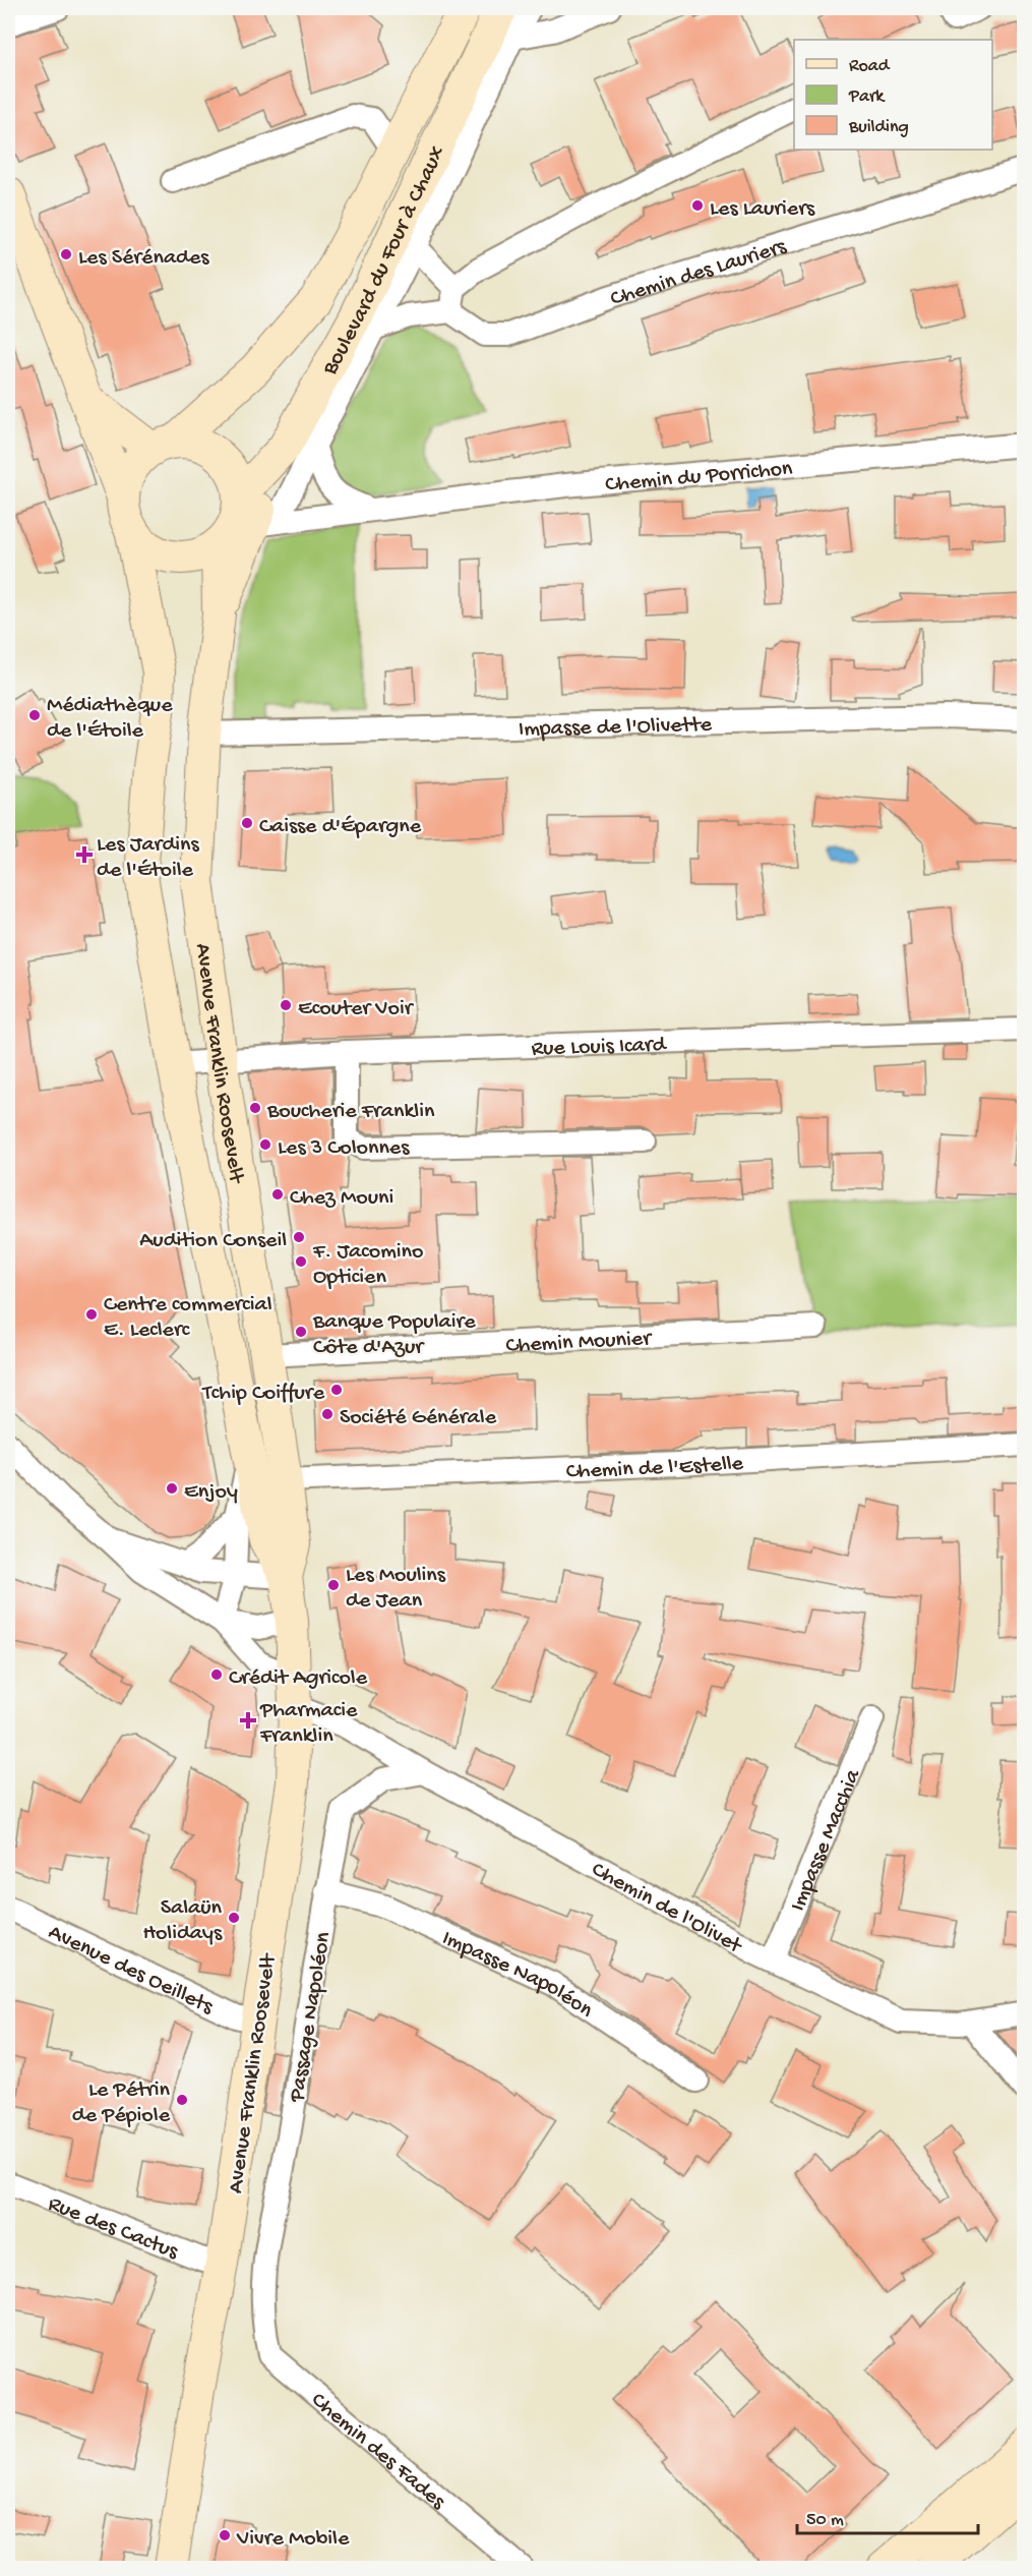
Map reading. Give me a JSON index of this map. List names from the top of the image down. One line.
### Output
{"streets":{"main road":["Boulevard du Four à Chaux","Avenue Franklin Roosevelt"],"street":["Chemin des Lauriers","Chemin du Porrichon","Impasse de l'Olivette","Rue Louis Icard","Chemin Mounier","Chemin de l'Estelle","Impasse Macchia","Chemin de l'Olivet","Avenue des Oeillets","Impasse Napoléon","Passage Napoléon","Rue des Cactus","Chemin des Fades"]},"crossings":[["Boulevard du Four à Chaux","Chemin du Porrichon"],["Boulevard du Four à Chaux","Avenue Franklin Roosevelt"],["Impasse de l'Olivette","Avenue Franklin Roosevelt"],["Rue Louis Icard","Avenue Franklin Roosevelt"],["Avenue Franklin Roosevelt","Chemin Mounier"],["Avenue Franklin Roosevelt","Chemin de l'Estelle"],["Avenue Franklin Roosevelt","Chemin de l'Olivet"],["Avenue Franklin Roosevelt","Avenue des Oeillets"],["Avenue Franklin Roosevelt","Rue des Cactus"],["Impasse Macchia","Chemin de l'Olivet"],["Chemin de l'Olivet","Passage Napoléon"],["Impasse Napoléon","Passage Napoléon"],["Passage Napoléon","Chemin des Fades"]],"places":{"other":["Les Lauriers","Les Sérénades","Médiathèque de l'Étoile","Caisse d'Épargne","Ecouter Voir","Boucherie Franklin","Les 3 Colonnes","Chez Mouni","Audition Conseil","F. Jacomino Opticien","Centre commercial E. Leclerc","Banque Populaire Côte d'Azur","Tchip Coiffure","Société Générale","Enjoy","Les Moulins de Jean","Crédit Agricole","Salaün Holidays","Le Pétrin de Pépiole","Vivre Mobile"],"health":["Les Jardins de l'Étoile","Pharmacie Franklin"]},"legend":["Road","Park","Building"],"scale_bar":"50 m"}
